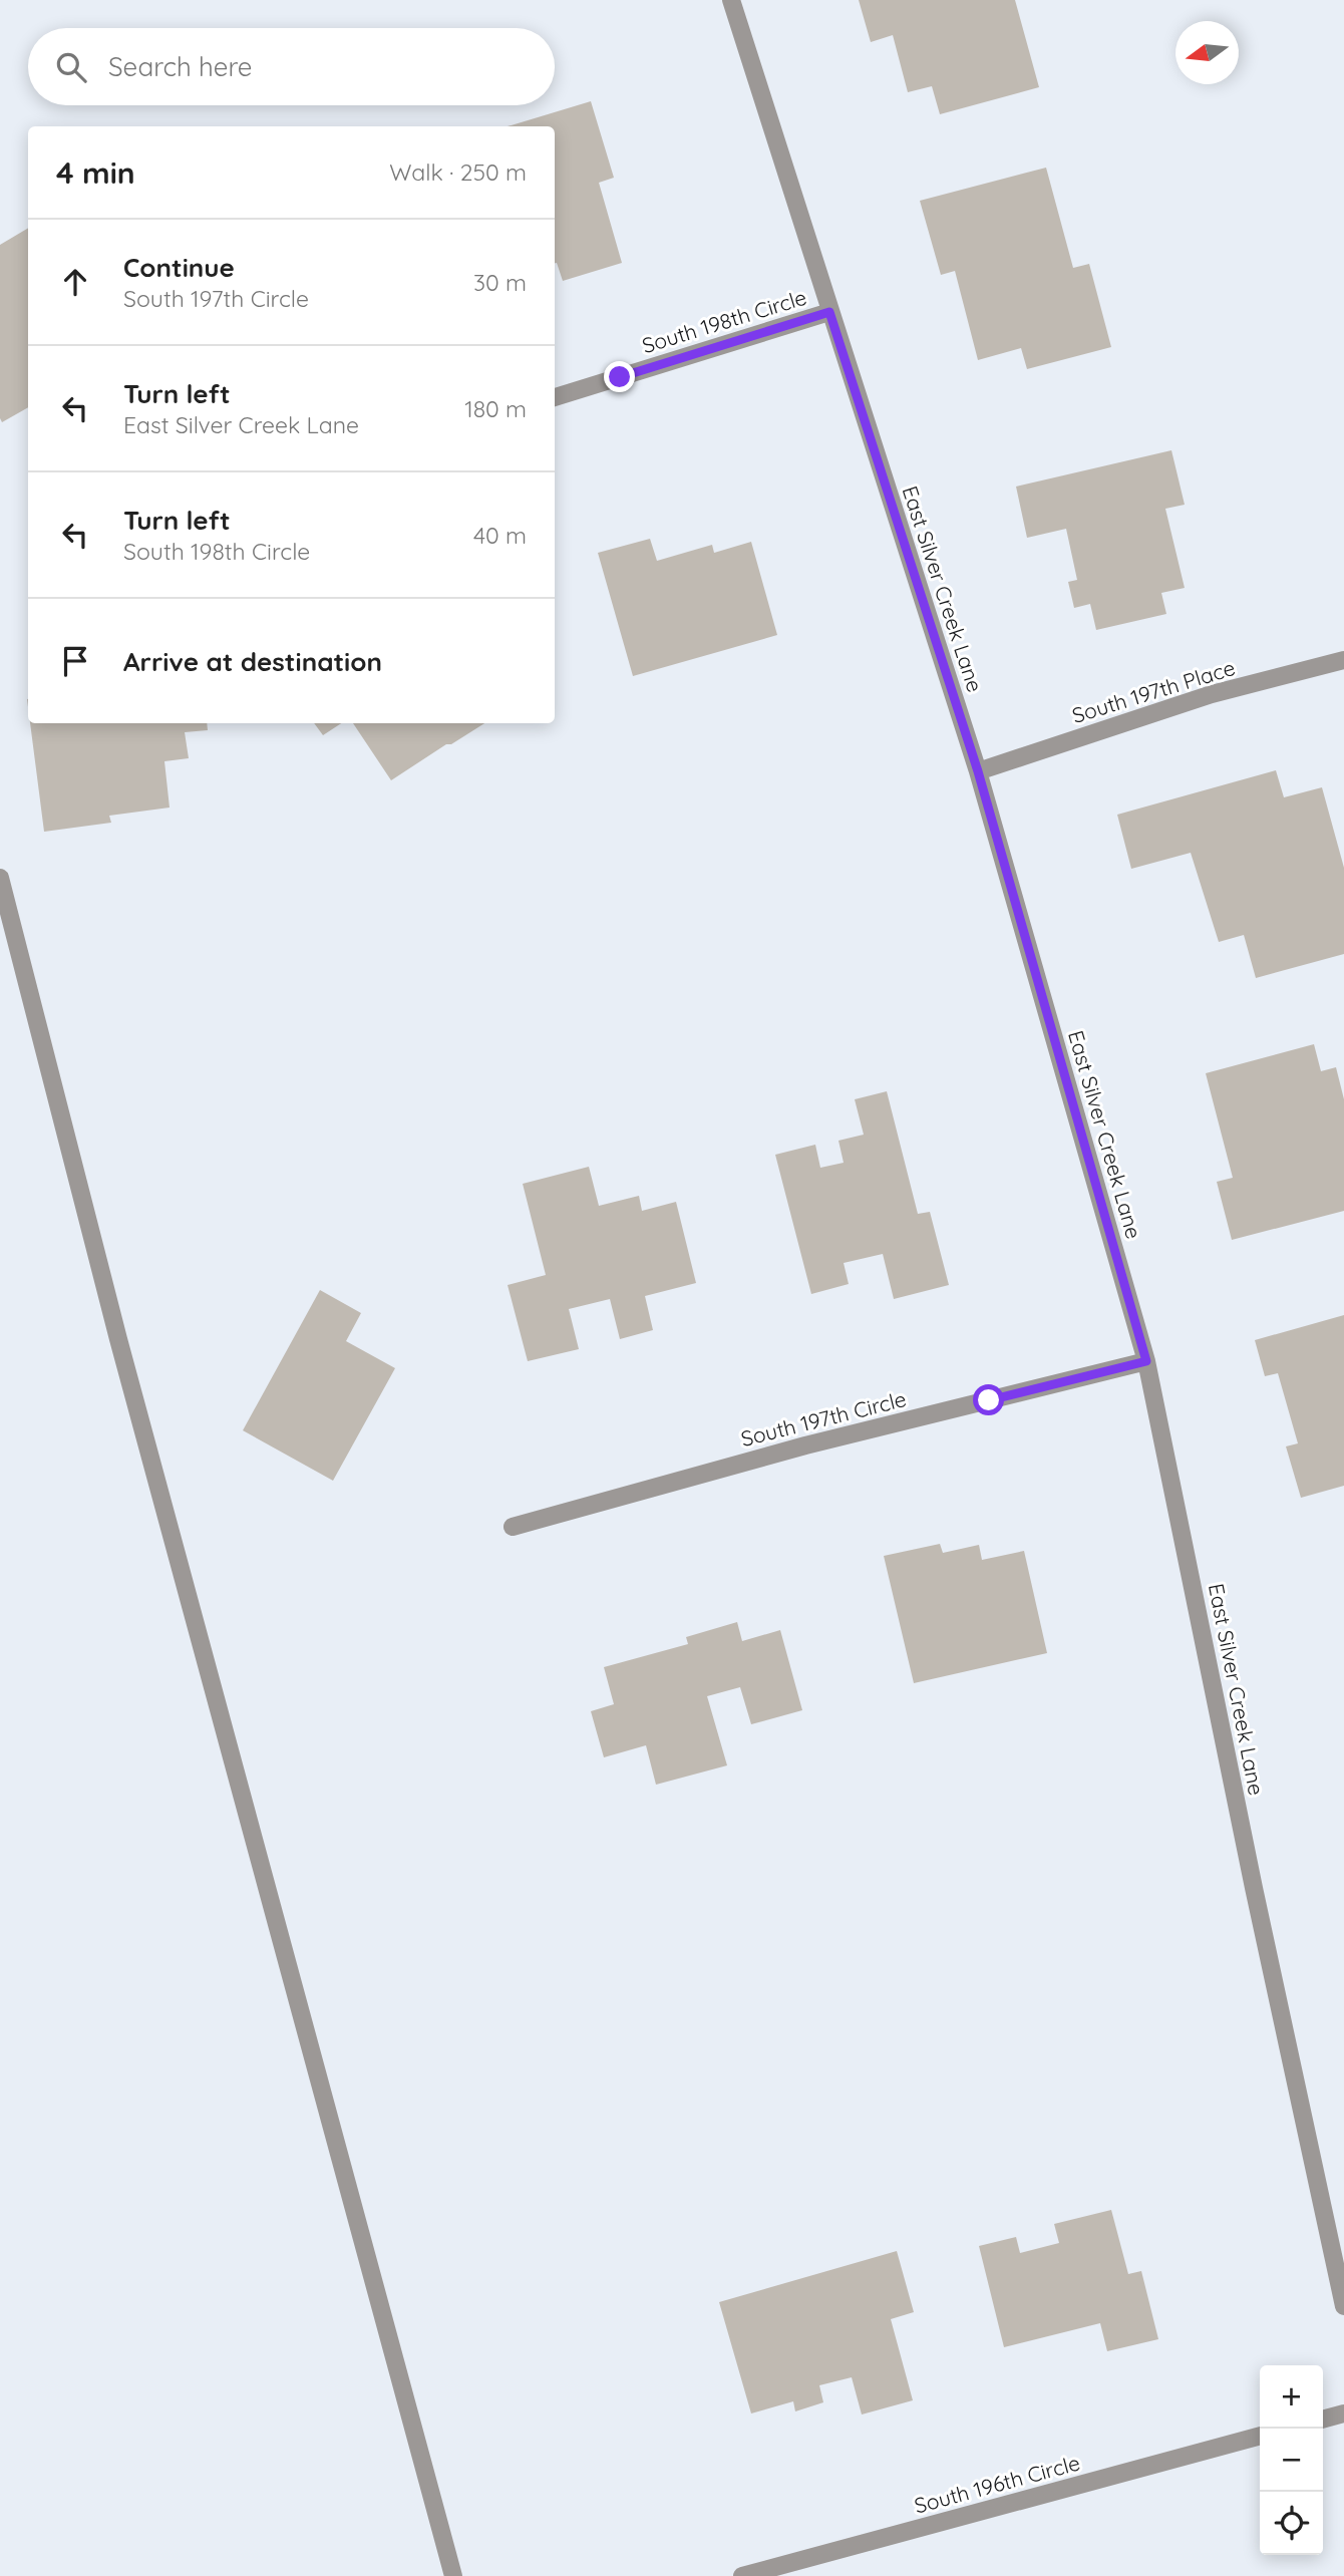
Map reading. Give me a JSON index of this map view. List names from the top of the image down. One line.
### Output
{"streets":{"street":["South 198th Circle","East Silver Creek Lane","South 197th Place","South 197th Circle","South 196th Circle"]},"crossings":[["South 198th Circle","East Silver Creek Lane"],["East Silver Creek Lane","South 197th Place"],["East Silver Creek Lane","South 197th Circle"]],"north":"left","page":{"search":"Search here","heading":["4 min","Walk · 250 m"],"list":[["Continue","South 197th Circle","30 m"],["Turn left","East Silver Creek Lane","180 m"],["Turn left","South 198th Circle","40 m"],"Arrive at destination"],"map_buttons":["+","−"]}}
